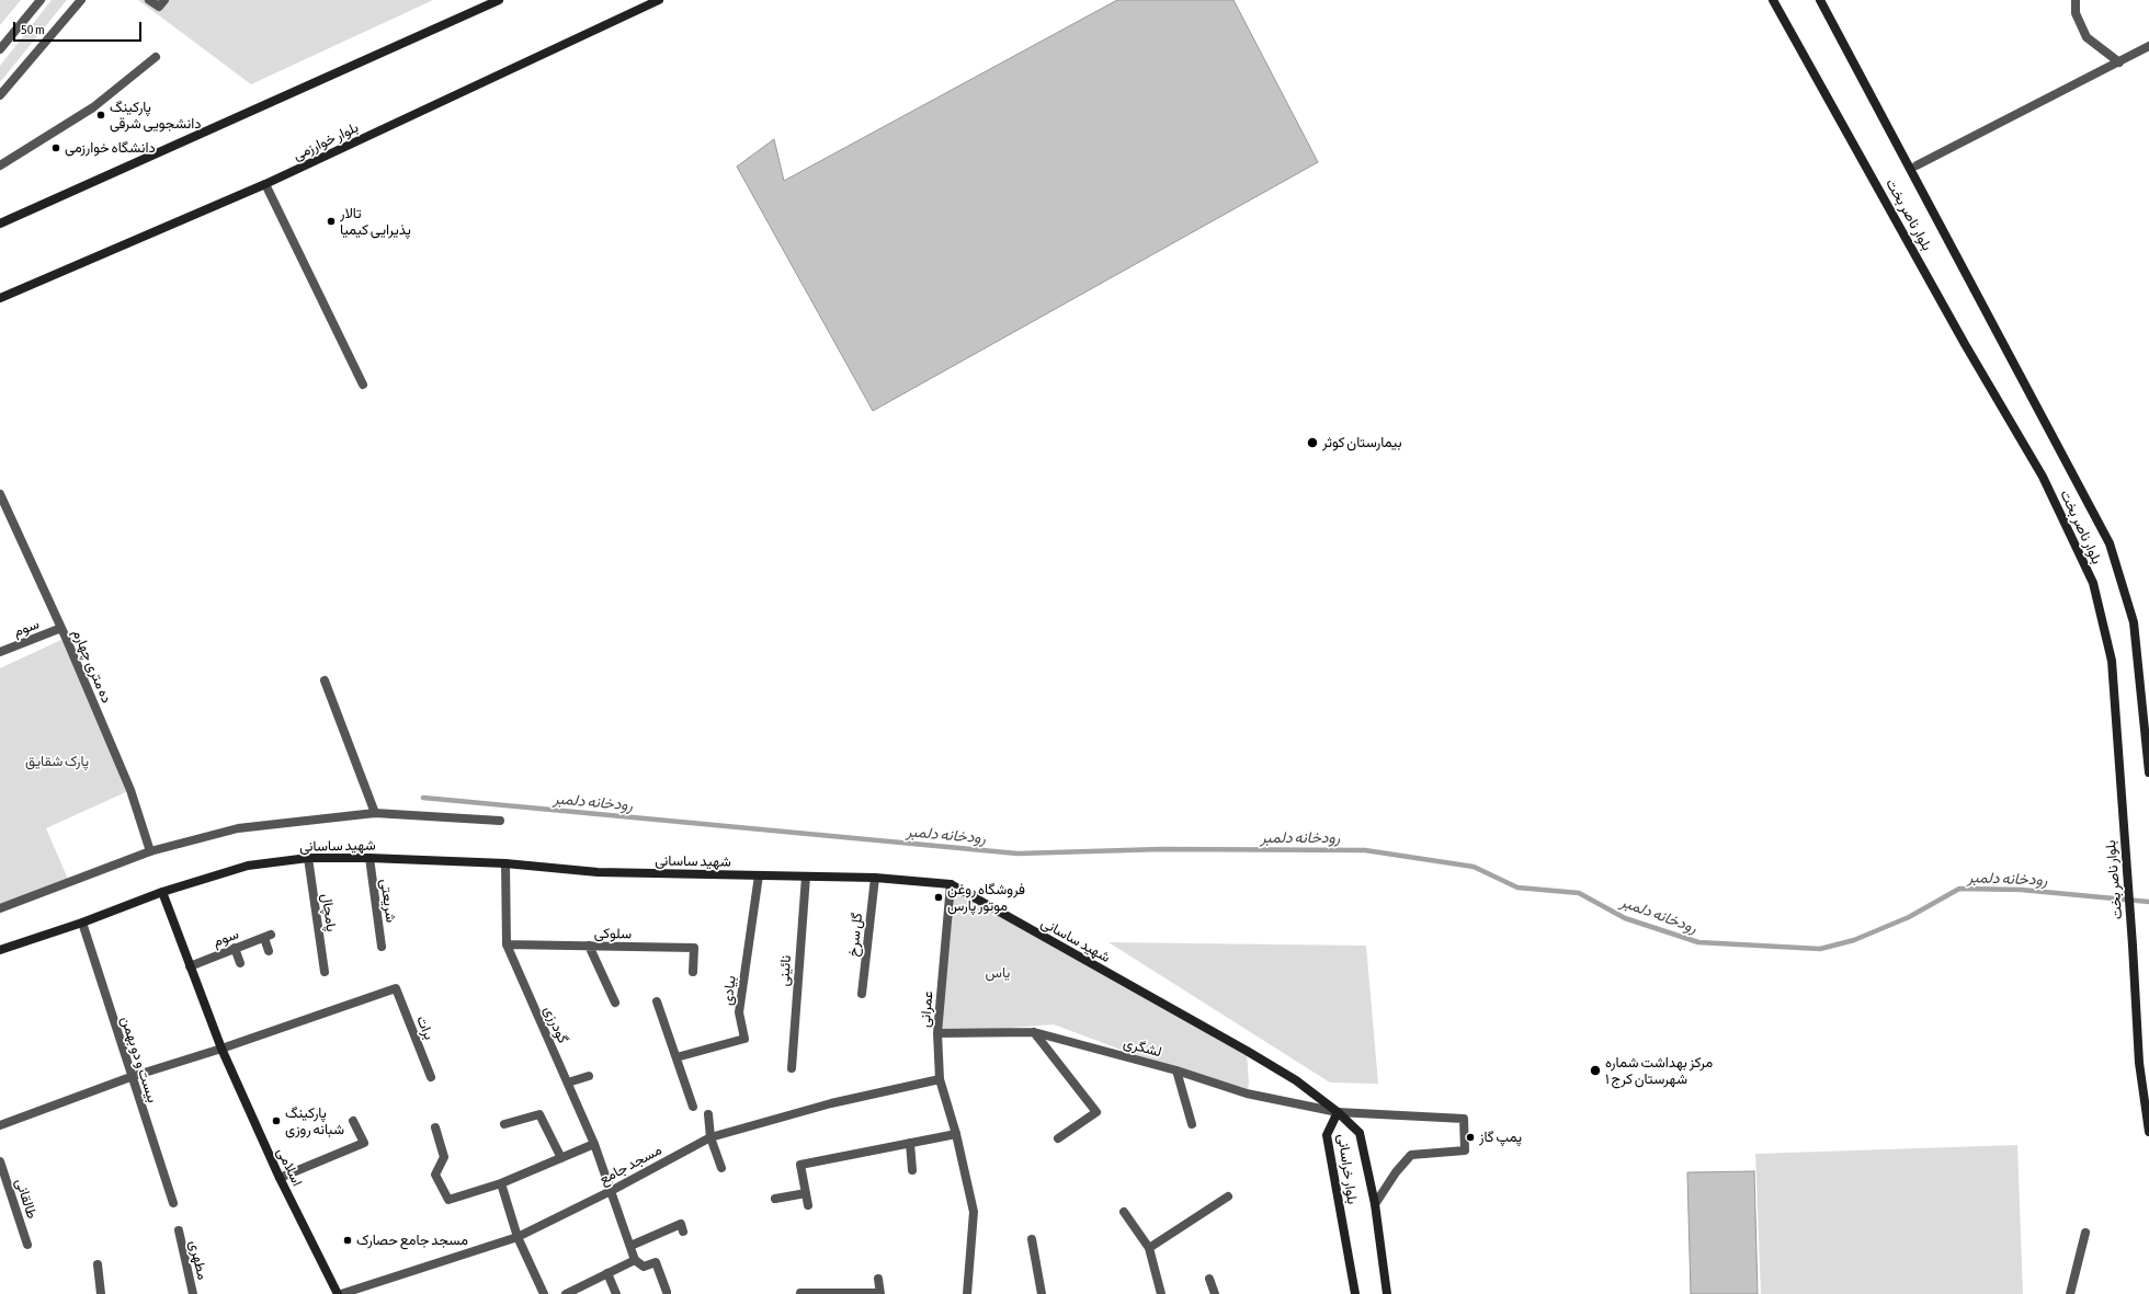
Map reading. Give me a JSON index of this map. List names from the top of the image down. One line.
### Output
{"streets":{"main road":["بلوار خوارزمی","بلوار ناصر بخت","شهید ساسانی","اسلامی","بلوار خراسانی"],"street":["سوم","ده متری چهارم","شریعتی","پامچال","سلوکی","گل سرخ","نائینی","بیادی","عمرانی","گودرزی","برات","لشگری","بیست و دو بهمن","مسجد جامع","طالقانی","مطهری"]},"crossings":[["سوم","ده متری چهارم"],["سوم","اسلامی"],["ده متری چهارم","شهید ساسانی"],["شهید ساسانی","شریعتی"],["شهید ساسانی","پامچال"],["شهید ساسانی","گل سرخ"],["شهید ساسانی","نائینی"],["شهید ساسانی","بیادی"],["شهید ساسانی","عمرانی"],["شهید ساسانی","گودرزی"],["شهید ساسانی","لشگری"],["شهید ساسانی","بیست و دو بهمن"],["شهید ساسانی","اسلامی"],["شهید ساسانی","بلوار خراسانی"],["سلوکی","گودرزی"],["عمرانی","لشگری"],["عمرانی","مسجد جامع"],["گودرزی","مسجد جامع"],["برات","اسلامی"],["لشگری","بلوار خراسانی"]],"water":["رودخانه دلمبر"],"parks":["پارک شقایق","یاس"],"places":["پارکینگ دانشجویی شرقی","دانشگاه خوارزمی","تالار پذیرایی کیمیا","بیمارستان کوثر","فروشگاه روغن موتور پارس","مرکز بهداشت شماره ۱ شهرستان کرج","پارکینگ شبانه روزی","پمپ گاز","مسجد جامع حصارک"],"scale_bar":"50 m"}
